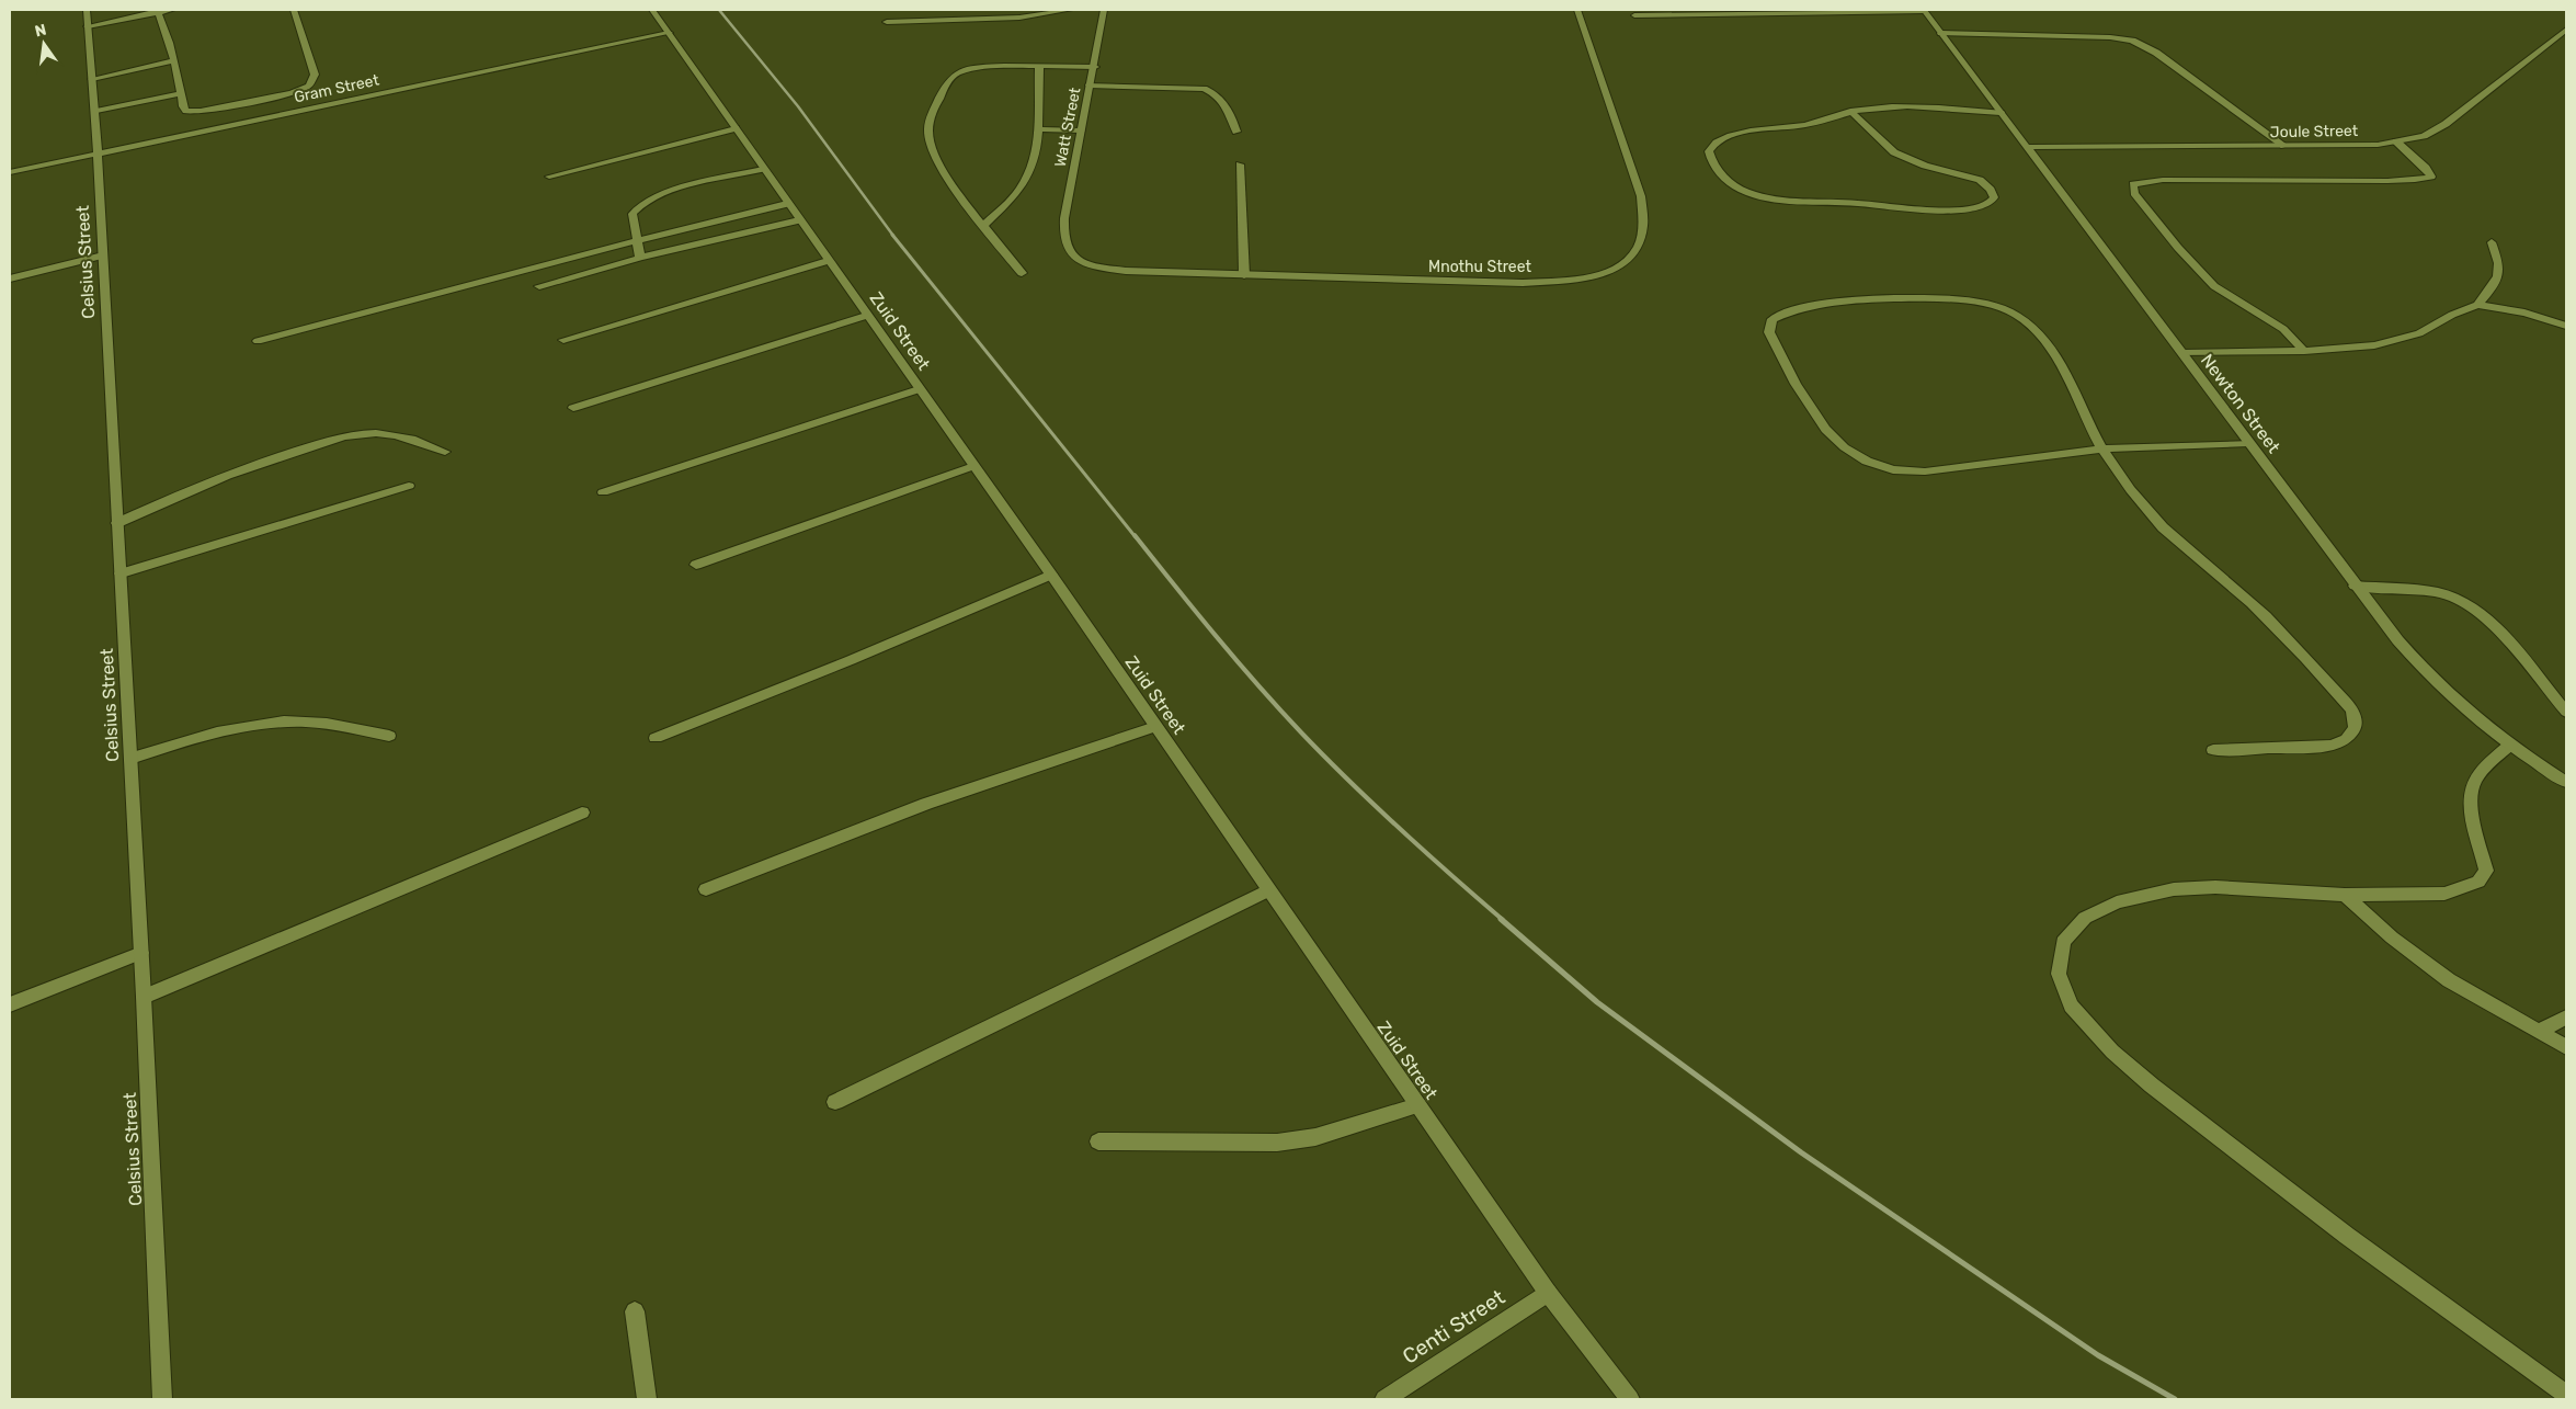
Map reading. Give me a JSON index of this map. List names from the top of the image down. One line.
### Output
{"streets":{"street":["Gram Street","Watt Street","Joule Street","Celsius Street","Mnothu Street","Zuid Street","Newton Street","Centi Street"]},"crossings":[["Gram Street","Celsius Street"],["Gram Street","Zuid Street"],["Watt Street","Mnothu Street"],["Joule Street","Newton Street"],["Zuid Street","Centi Street"]],"north":"top"}
